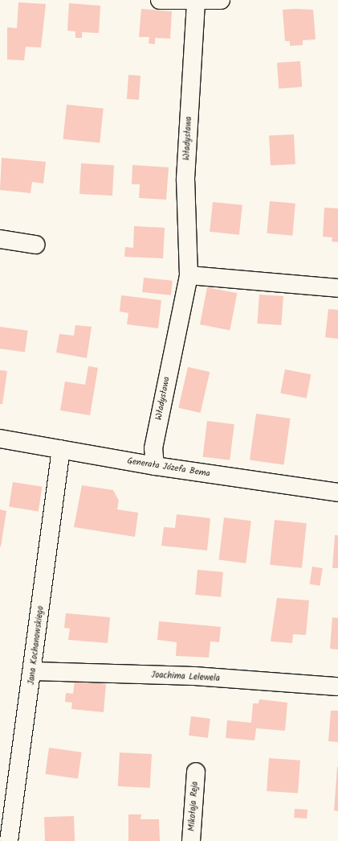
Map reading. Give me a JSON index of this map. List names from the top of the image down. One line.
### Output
{"streets":{"street":["Władysława","Generała Józefa Bema","Jana Kochanowskiego","Joachima Lelewela","Mikołaja Reja"]},"crossings":[["Władysława","Generała Józefa Bema"],["Generała Józefa Bema","Jana Kochanowskiego"],["Jana Kochanowskiego","Joachima Lelewela"]]}
